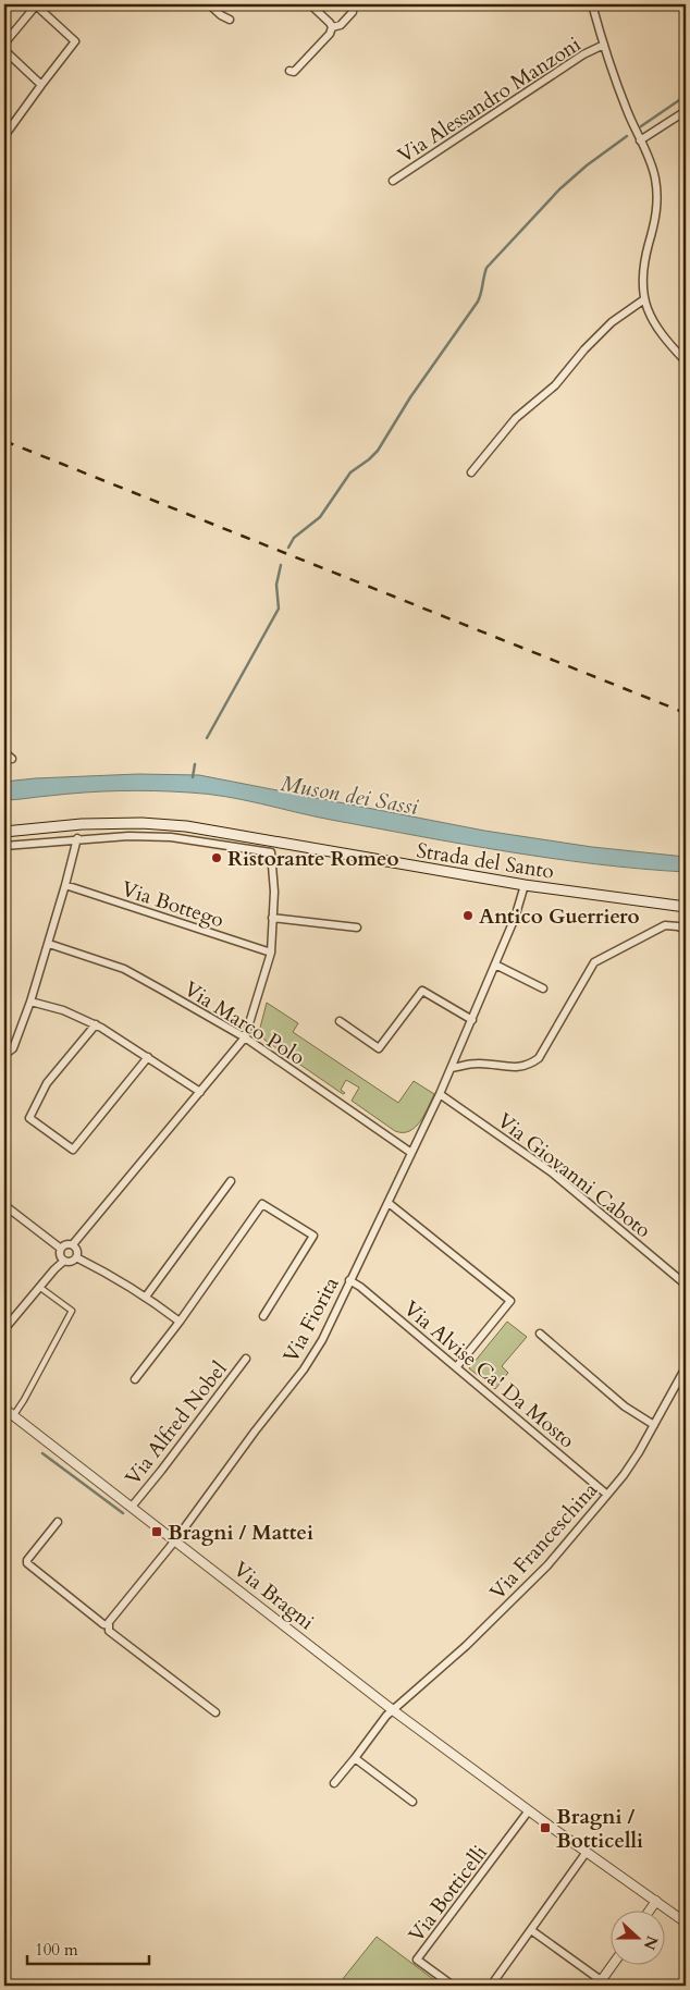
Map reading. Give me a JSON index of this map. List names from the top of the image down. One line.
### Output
{"streets":{"main road":["Strada del Santo"],"street":["Via Alessandro Manzoni","Via Bottego","Via Marco Polo","Via Giovanni Caboto","Via Fiorita","Via Alvise Ca' Da Mosto","Via Alfred Nobel","Via Franceschina","Via Bragni","Via Botticelli"]},"crossings":[["Strada del Santo","Via Fiorita"],["Via Marco Polo","Via Fiorita"],["Via Giovanni Caboto","Via Fiorita"],["Via Fiorita","Via Alvise Ca' Da Mosto"],["Via Fiorita","Via Bragni"],["Via Alvise Ca' Da Mosto","Via Franceschina"],["Via Alfred Nobel","Via Bragni"],["Via Franceschina","Via Bragni"],["Via Bragni","Via Botticelli"]],"water":["Muson dei Sassi"],"places":{"other":["Ristorante Romeo","Antico Guerriero"],"transit":["Bragni / Mattei","Bragni / Botticelli"]},"scale_bar":"100 m","north":"right"}
